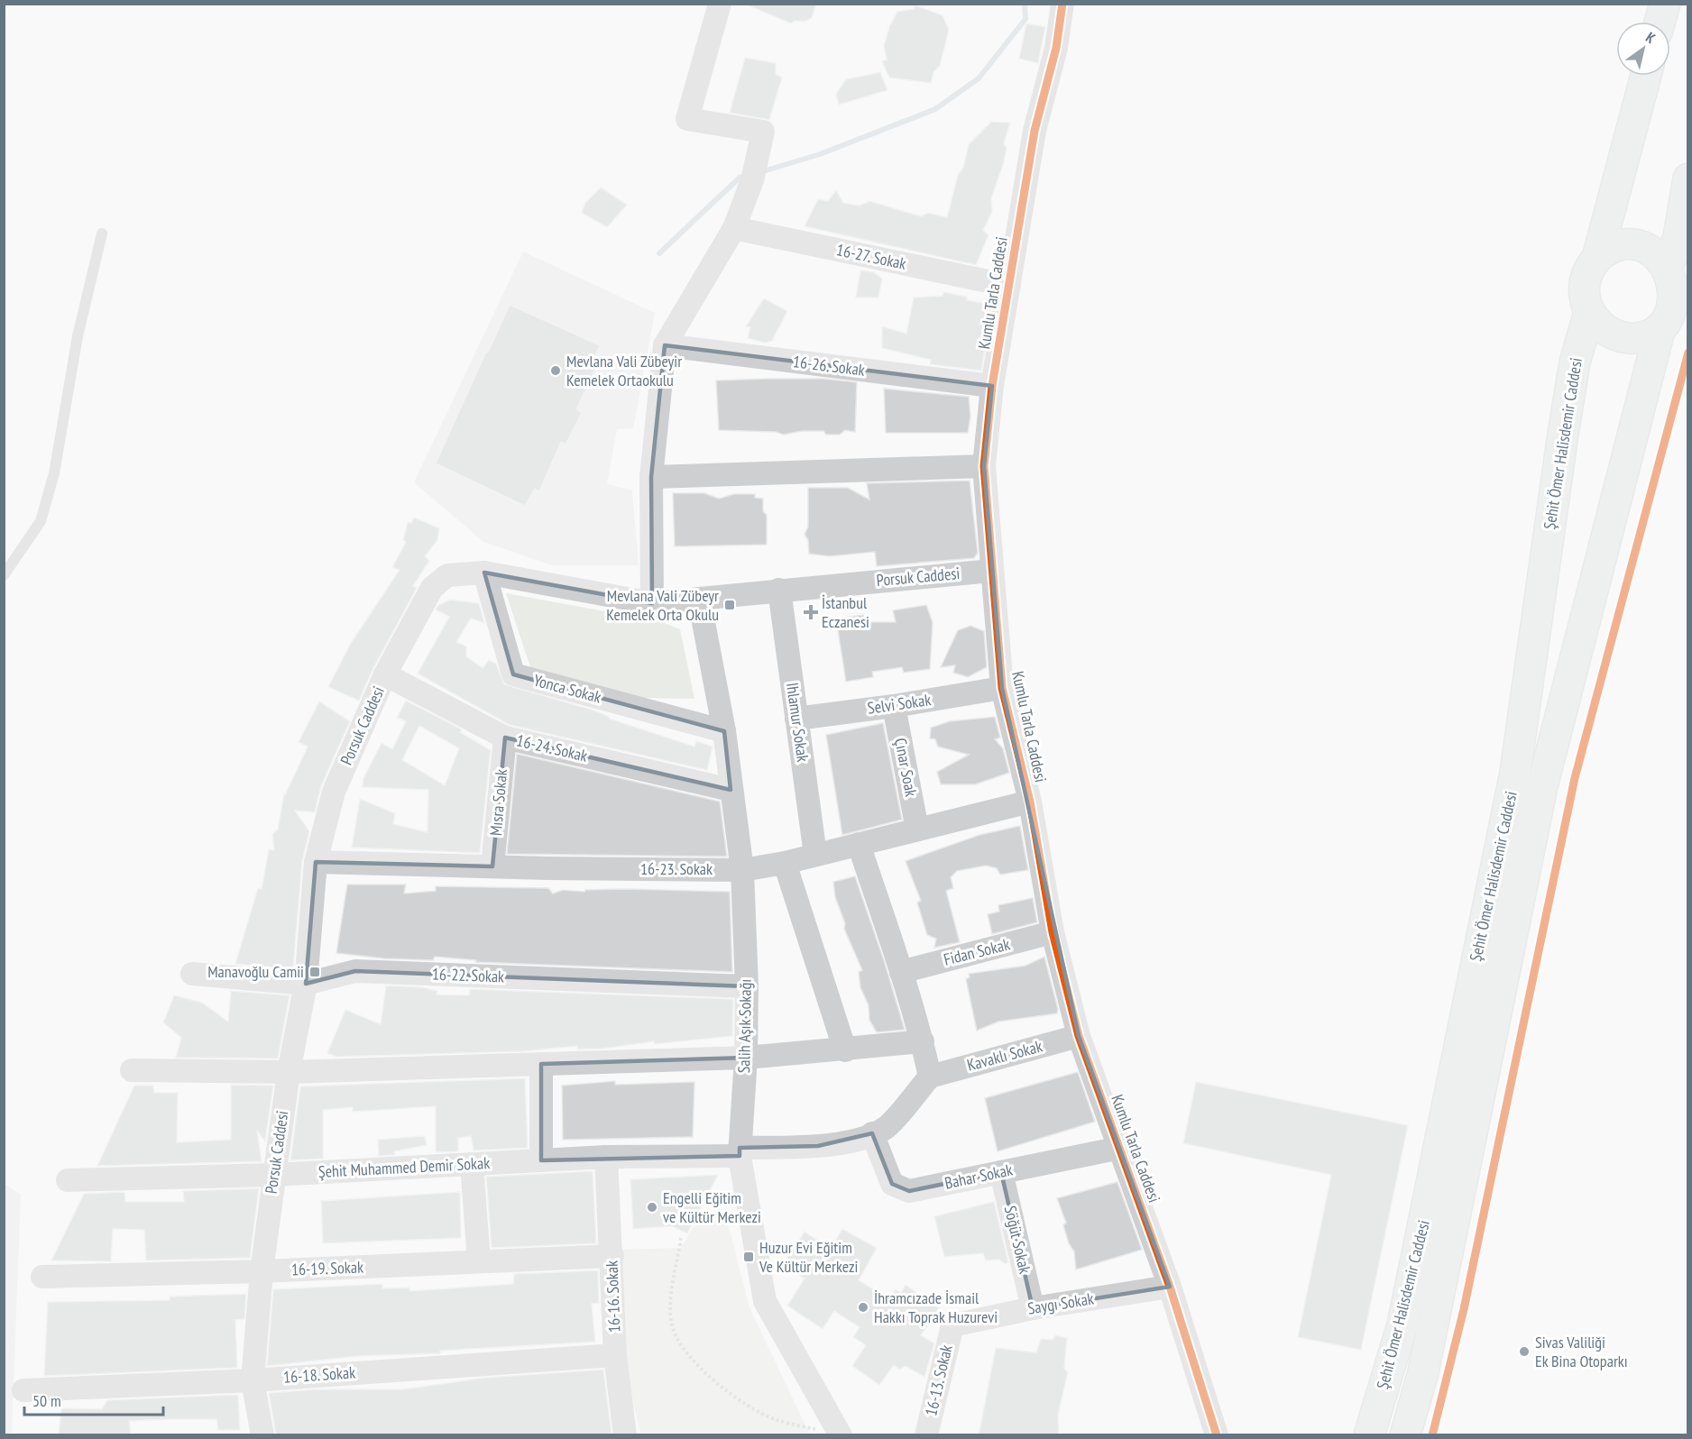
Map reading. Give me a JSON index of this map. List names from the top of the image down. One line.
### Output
{"streets":{"main road":["Şehit Ömer Halisdemir Caddesi"],"street":["16-27. Sokak","Kumlu Tarla Caddesi","16-26. Sokak","Porsuk Caddesi","Yonca Sokak","Selvi Sokak","Ihlamur Sokak","16-24. Sokak","Çınar Soak","Mısra Sokak","16-23. Sokak","Fidan Sokak","16-22. Sokak","Salih Aşık Sokağı","Kavaklı Sokak","Şehit Muhammed Demir Sokak","Bahar Sokak","Söğüt Sokak","16-19. Sokak","16-16. Sokak","Saygı Sokak","16-18. Sokak","16-13. Sokak"]},"crossings":[["16-27. Sokak","Kumlu Tarla Caddesi"],["Kumlu Tarla Caddesi","16-26. Sokak"],["Kumlu Tarla Caddesi","Porsuk Caddesi"],["Kumlu Tarla Caddesi","Selvi Sokak"],["Kumlu Tarla Caddesi","16-23. Sokak"],["Kumlu Tarla Caddesi","Fidan Sokak"],["Kumlu Tarla Caddesi","Kavaklı Sokak"],["Kumlu Tarla Caddesi","Bahar Sokak"],["Kumlu Tarla Caddesi","Saygı Sokak"],["Porsuk Caddesi","Yonca Sokak"],["Porsuk Caddesi","Ihlamur Sokak"],["Porsuk Caddesi","16-24. Sokak"],["Porsuk Caddesi","16-23. Sokak"],["Porsuk Caddesi","16-22. Sokak"],["Porsuk Caddesi","Salih Aşık Sokağı"],["Porsuk Caddesi","Şehit Muhammed Demir Sokak"],["Porsuk Caddesi","16-19. Sokak"],["Porsuk Caddesi","16-18. Sokak"],["Yonca Sokak","Salih Aşık Sokağı"],["Selvi Sokak","Ihlamur Sokak"],["Selvi Sokak","Çınar Soak"],["Ihlamur Sokak","16-23. Sokak"],["16-24. Sokak","Mısra Sokak"],["16-24. Sokak","Salih Aşık Sokağı"],["Çınar Soak","16-23. Sokak"],["Mısra Sokak","16-23. Sokak"],["16-23. Sokak","Salih Aşık Sokağı"],["16-22. Sokak","Salih Aşık Sokağı"],["Salih Aşık Sokağı","Şehit Muhammed Demir Sokak"],["Kavaklı Sokak","Şehit Muhammed Demir Sokak"],["Şehit Muhammed Demir Sokak","Bahar Sokak"],["Şehit Muhammed Demir Sokak","16-16. Sokak"],["Bahar Sokak","Söğüt Sokak"],["Söğüt Sokak","Saygı Sokak"],["16-19. Sokak","16-16. Sokak"],["16-16. Sokak","16-18. Sokak"],["Saygı Sokak","16-13. Sokak"]],"places":{"other":["Mevlana Vali Zübeyir Kemelek Ortaokulu","Engelli Eğitim ve Kültür Merkezi","İhramcızade İsmail Hakkı Toprak Huzurevi","Sivas Valiliği Ek Bina Otoparkı"],"transit":["Mevlana Vali Zübeyr Kemelek Orta Okulu","Manavoğlu Camii","Huzur Evi Eğitim Ve Kültür Merkezi"],"health":["İstanbul Eczanesi"]},"scale_bar":"50 m","north":"top right"}
